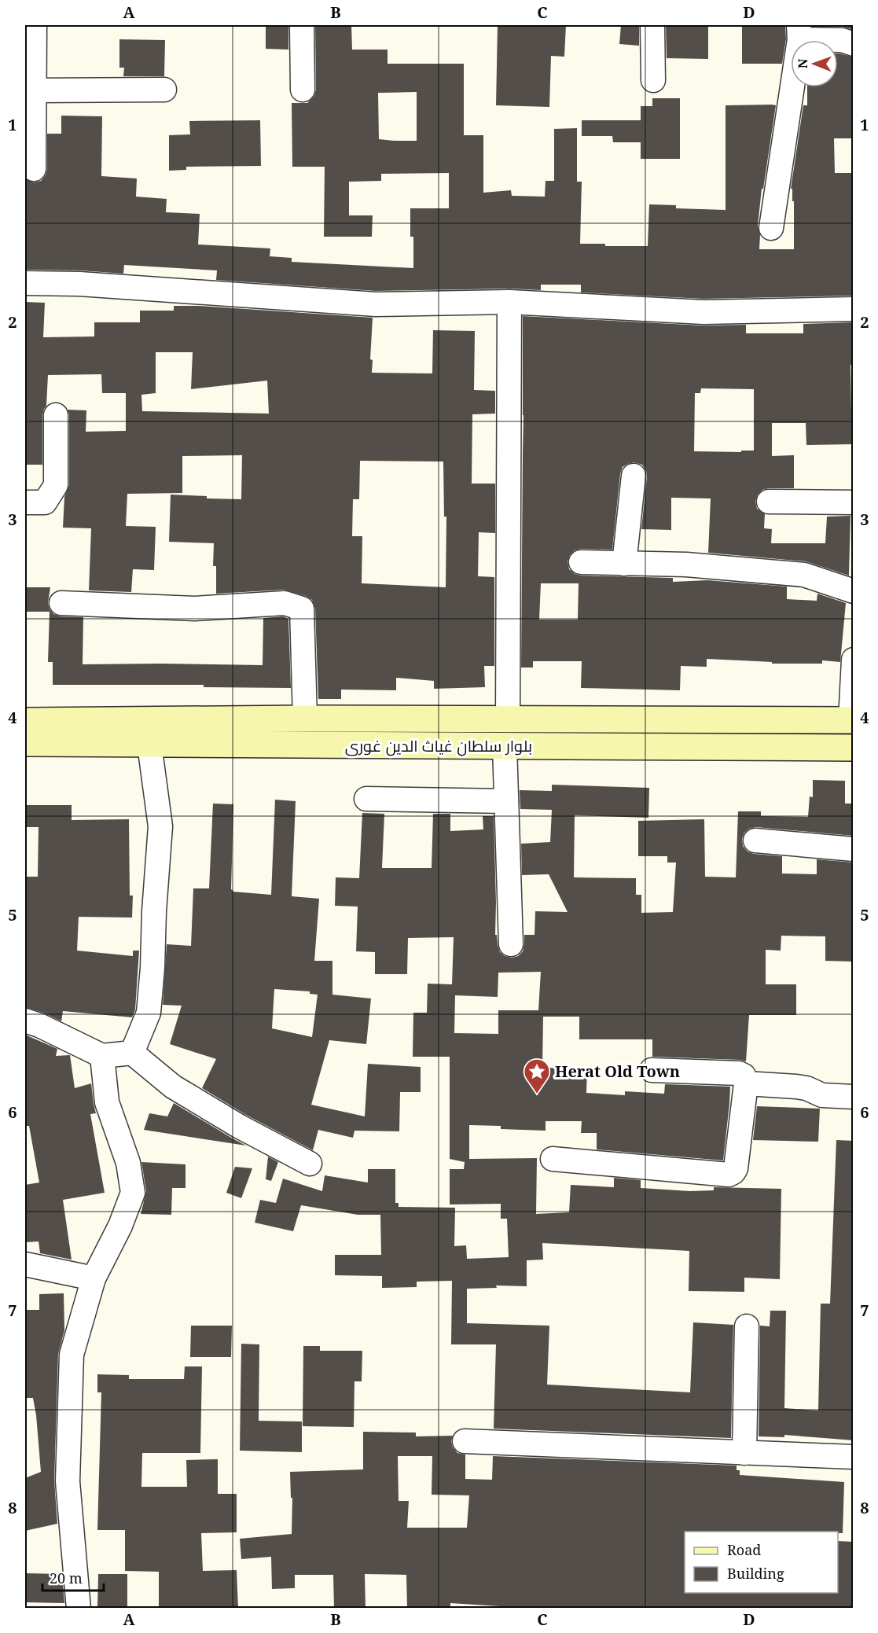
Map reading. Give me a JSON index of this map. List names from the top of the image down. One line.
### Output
{"streets":{"street":["بلوار سلطان غیاث الدین غوری"]},"places":{"place":["Herat Old Town"]},"legend":["Road","Building"],"scale_bar":"20 m","north":"left","grid":{"columns":["A","B","C","D"],"rows":["1","2","3","4","5","6","7","8"]}}
